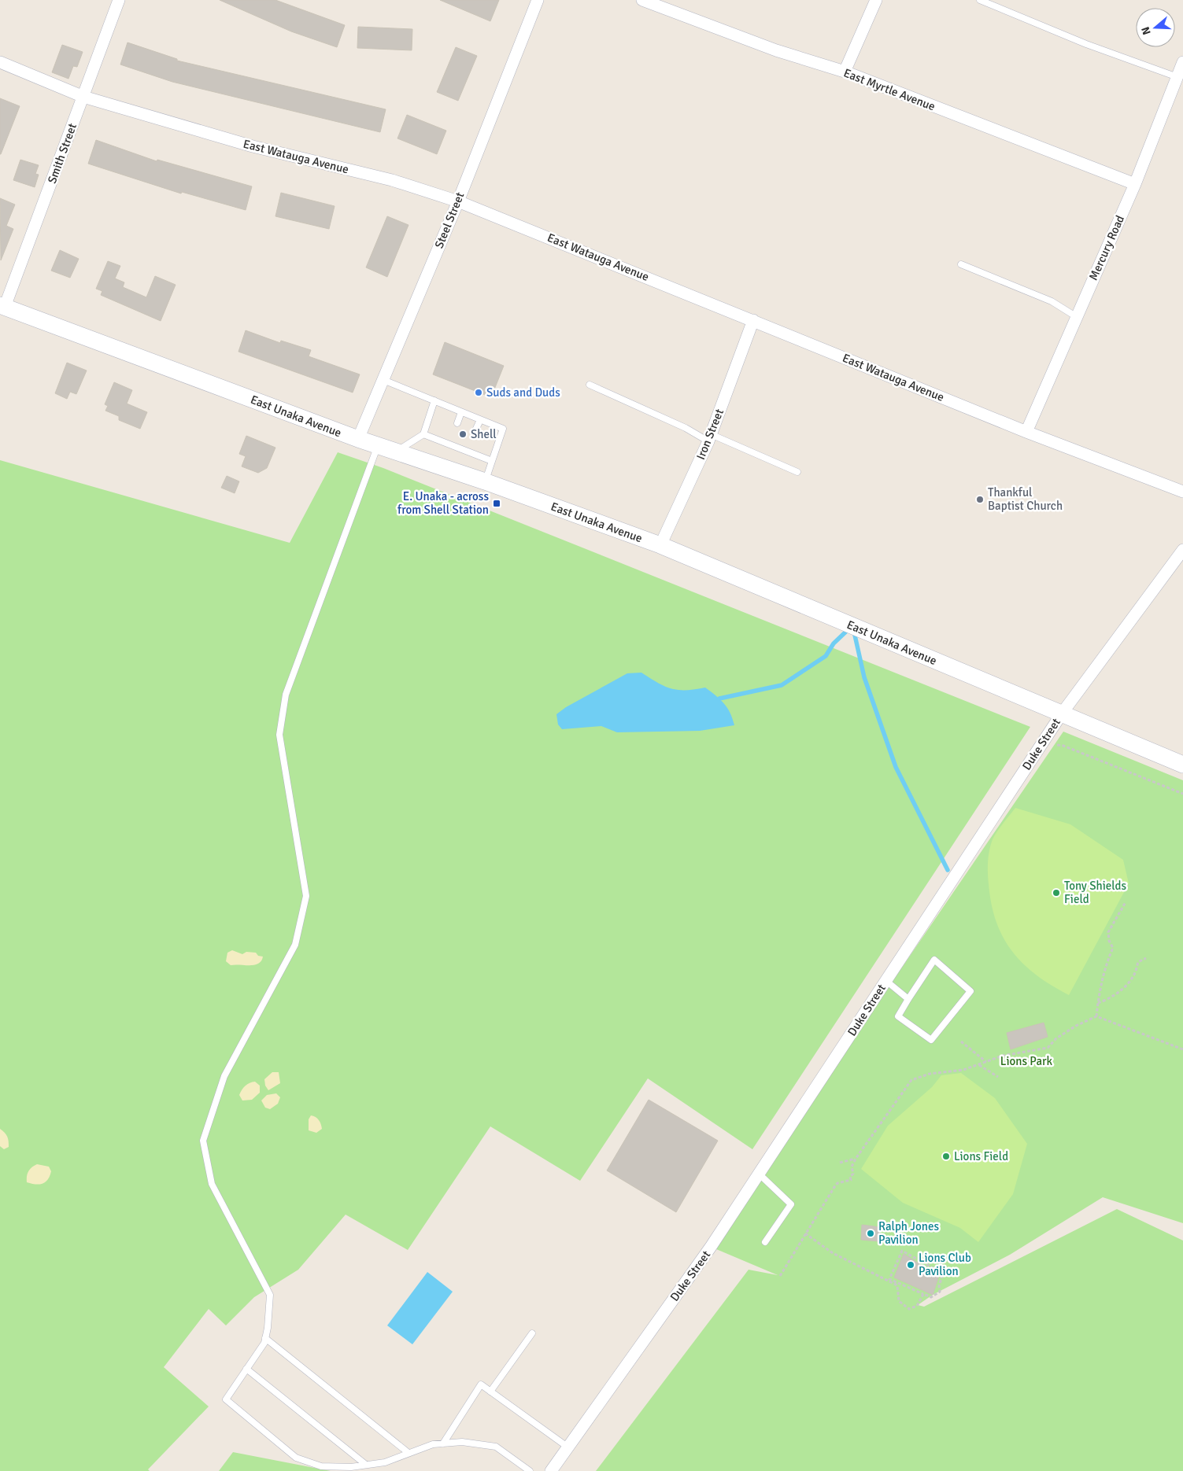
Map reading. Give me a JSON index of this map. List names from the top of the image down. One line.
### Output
{"streets":{"main road":["East Unaka Avenue"],"street":["East Myrtle Avenue","Smith Street","East Watauga Avenue","Steel Street","Mercury Road","Iron Street","Duke Street"]},"crossings":[["East Myrtle Avenue","Mercury Road"],["Smith Street","East Watauga Avenue"],["Smith Street","East Unaka Avenue"],["East Watauga Avenue","Steel Street"],["East Watauga Avenue","Mercury Road"],["East Watauga Avenue","Iron Street"],["Steel Street","East Unaka Avenue"],["East Unaka Avenue","Iron Street"],["East Unaka Avenue","Duke Street"]],"parks":["Lions Park"],"places":{"other":["Suds and Duds","Shell","Thankful Baptist Church","Tony Shields Field","Lions Field","Ralph Jones Pavilion","Lions Club Pavilion"],"transit":["E. Unaka - across from Shell Station"]},"north":"left"}
